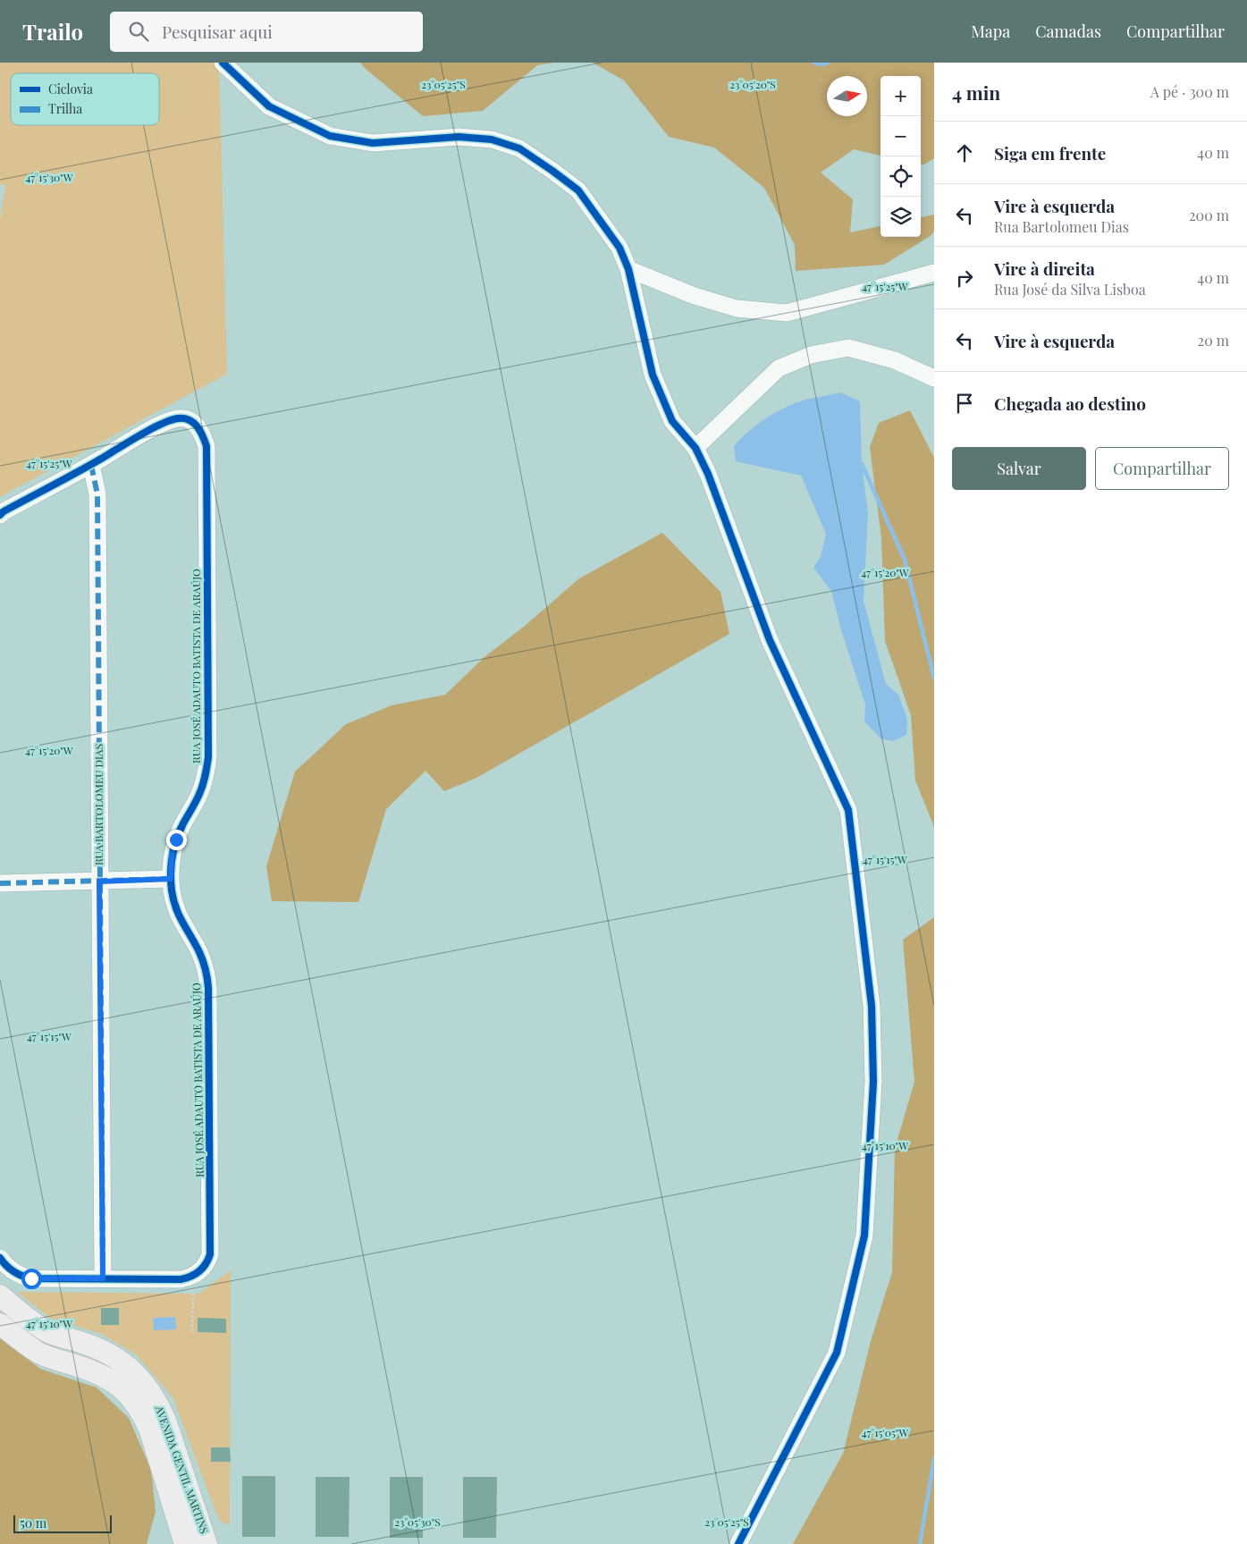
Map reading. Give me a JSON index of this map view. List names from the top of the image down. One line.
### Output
{"streets":{"main road":["AVENIDA GENTIL MARTINS"],"street":["RUA JOSÉ ADAUTO BATISTA DE ARAÚJO","RUA BARTOLOMEU DIAS"]},"crossings":[["RUA JOSÉ ADAUTO BATISTA DE ARAÚJO","RUA BARTOLOMEU DIAS"]],"legend":["Ciclovia","Trilha"],"scale_bar":"50 m","north":"right","page":{"header":"Trailo","search":"Pesquisar aqui","nav":["Mapa","Camadas","Compartilhar"],"heading":["4 min","A pé · 300 m"],"map_buttons":["+","−"],"list":[["Siga em frente","40 m"],["Vire à esquerda","Rua Bartolomeu Dias","200 m"],["Vire à direita","Rua José da Silva Lisboa","40 m"],["Vire à esquerda","20 m"],"Chegada ao destino"],"buttons":["Salvar","Compartilhar"],"scale":"50 m"},"coordinates":["23°05'25\"S","23°05'20\"S","47°15'30\"W","47°15'25\"W","47°15'20\"W","47°15'15\"W","47°15'10\"W","47°15'05\"W","23°05'30\"S"]}
